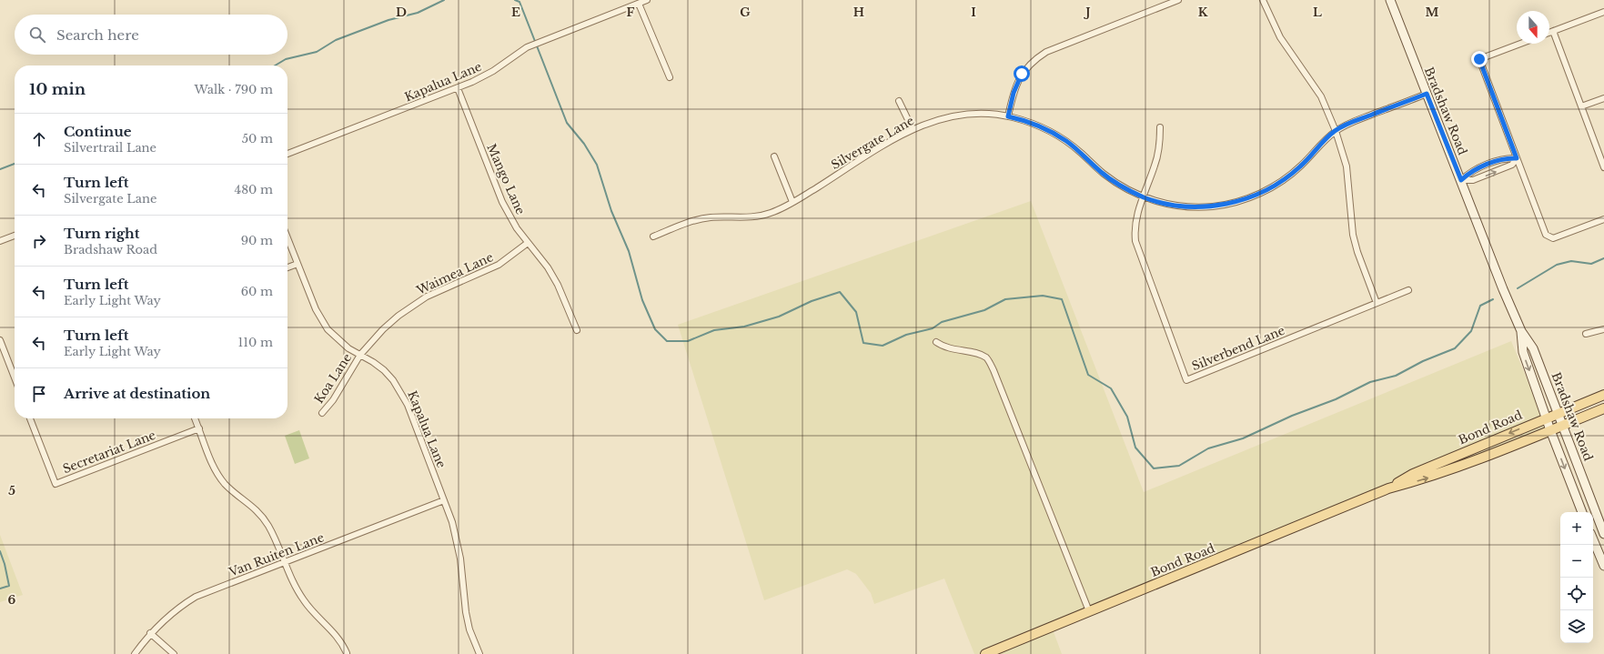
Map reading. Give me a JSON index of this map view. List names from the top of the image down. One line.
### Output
{"streets":{"main road":["Bradshaw Road","Bond Road"],"street":["Kapalua Lane","Silvergate Lane","Mango Lane","Waimea Lane","Silverbend Lane","Koa Lane","Secretariat Lane","Van Ruiten Lane"]},"crossings":[["Kapalua Lane","Mango Lane"],["Kapalua Lane","Waimea Lane"],["Kapalua Lane","Koa Lane"],["Kapalua Lane","Van Ruiten Lane"],["Bradshaw Road","Silvergate Lane"],["Bradshaw Road","Bond Road"],["Silvergate Lane","Silverbend Lane"],["Mango Lane","Waimea Lane"],["Waimea Lane","Koa Lane"]],"north":"bottom","page":{"search":"Search here","heading":["10 min","Walk · 790 m"],"list":[["Continue","Silvertrail Lane","50 m"],["Turn left","Silvergate Lane","480 m"],["Turn right","Bradshaw Road","90 m"],["Turn left","Early Light Way","60 m"],["Turn left","Early Light Way","110 m"],"Arrive at destination"],"map_buttons":["+","−"]},"grid":{"columns":["D","E","F","G","H","I","J","K","L","M"],"rows":["5","6"]}}
